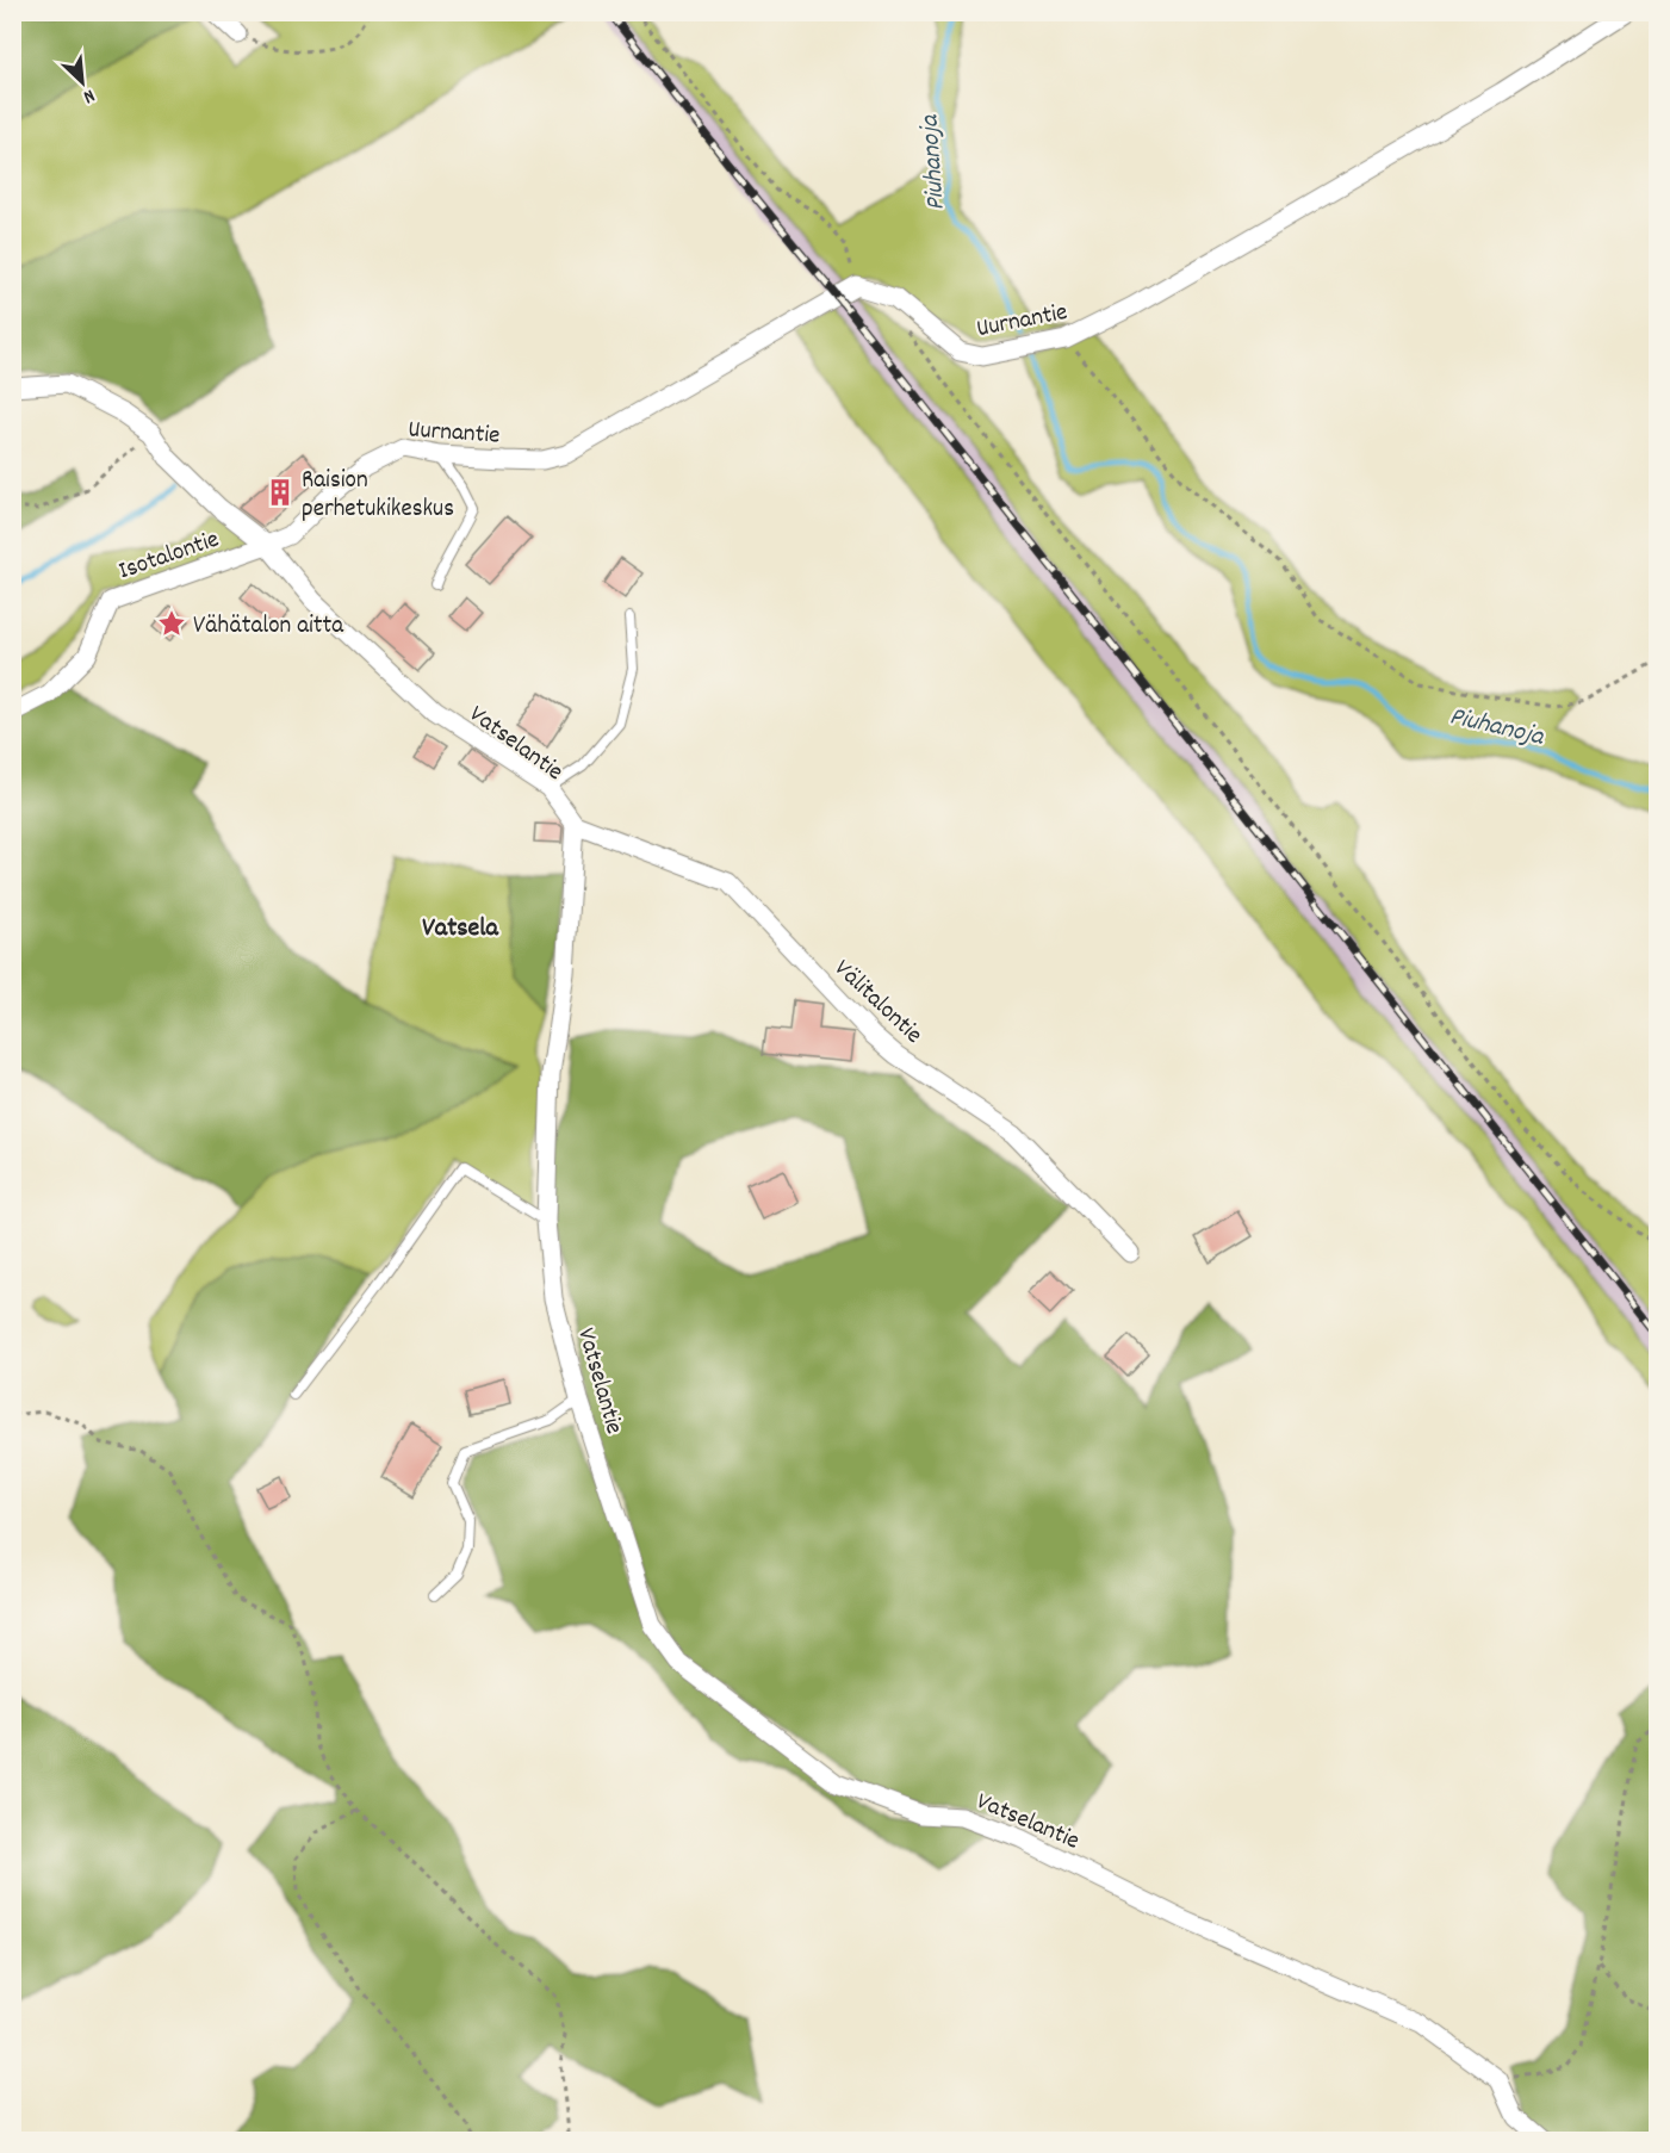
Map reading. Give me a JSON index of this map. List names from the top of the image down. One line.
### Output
{"streets":{"street":["Uurnantie","Isotalontie","Vatselantie","Välitalontie"]},"crossings":[["Uurnantie","Isotalontie"],["Uurnantie","Vatselantie"],["Isotalontie","Vatselantie"],["Vatselantie","Välitalontie"]],"districts":["Vatsela"],"water":["Piuhanoja"],"places":{"building":["Raision perhetukikeskus"],"place":["Vähätalon aitta"]},"north":"bottom right"}
